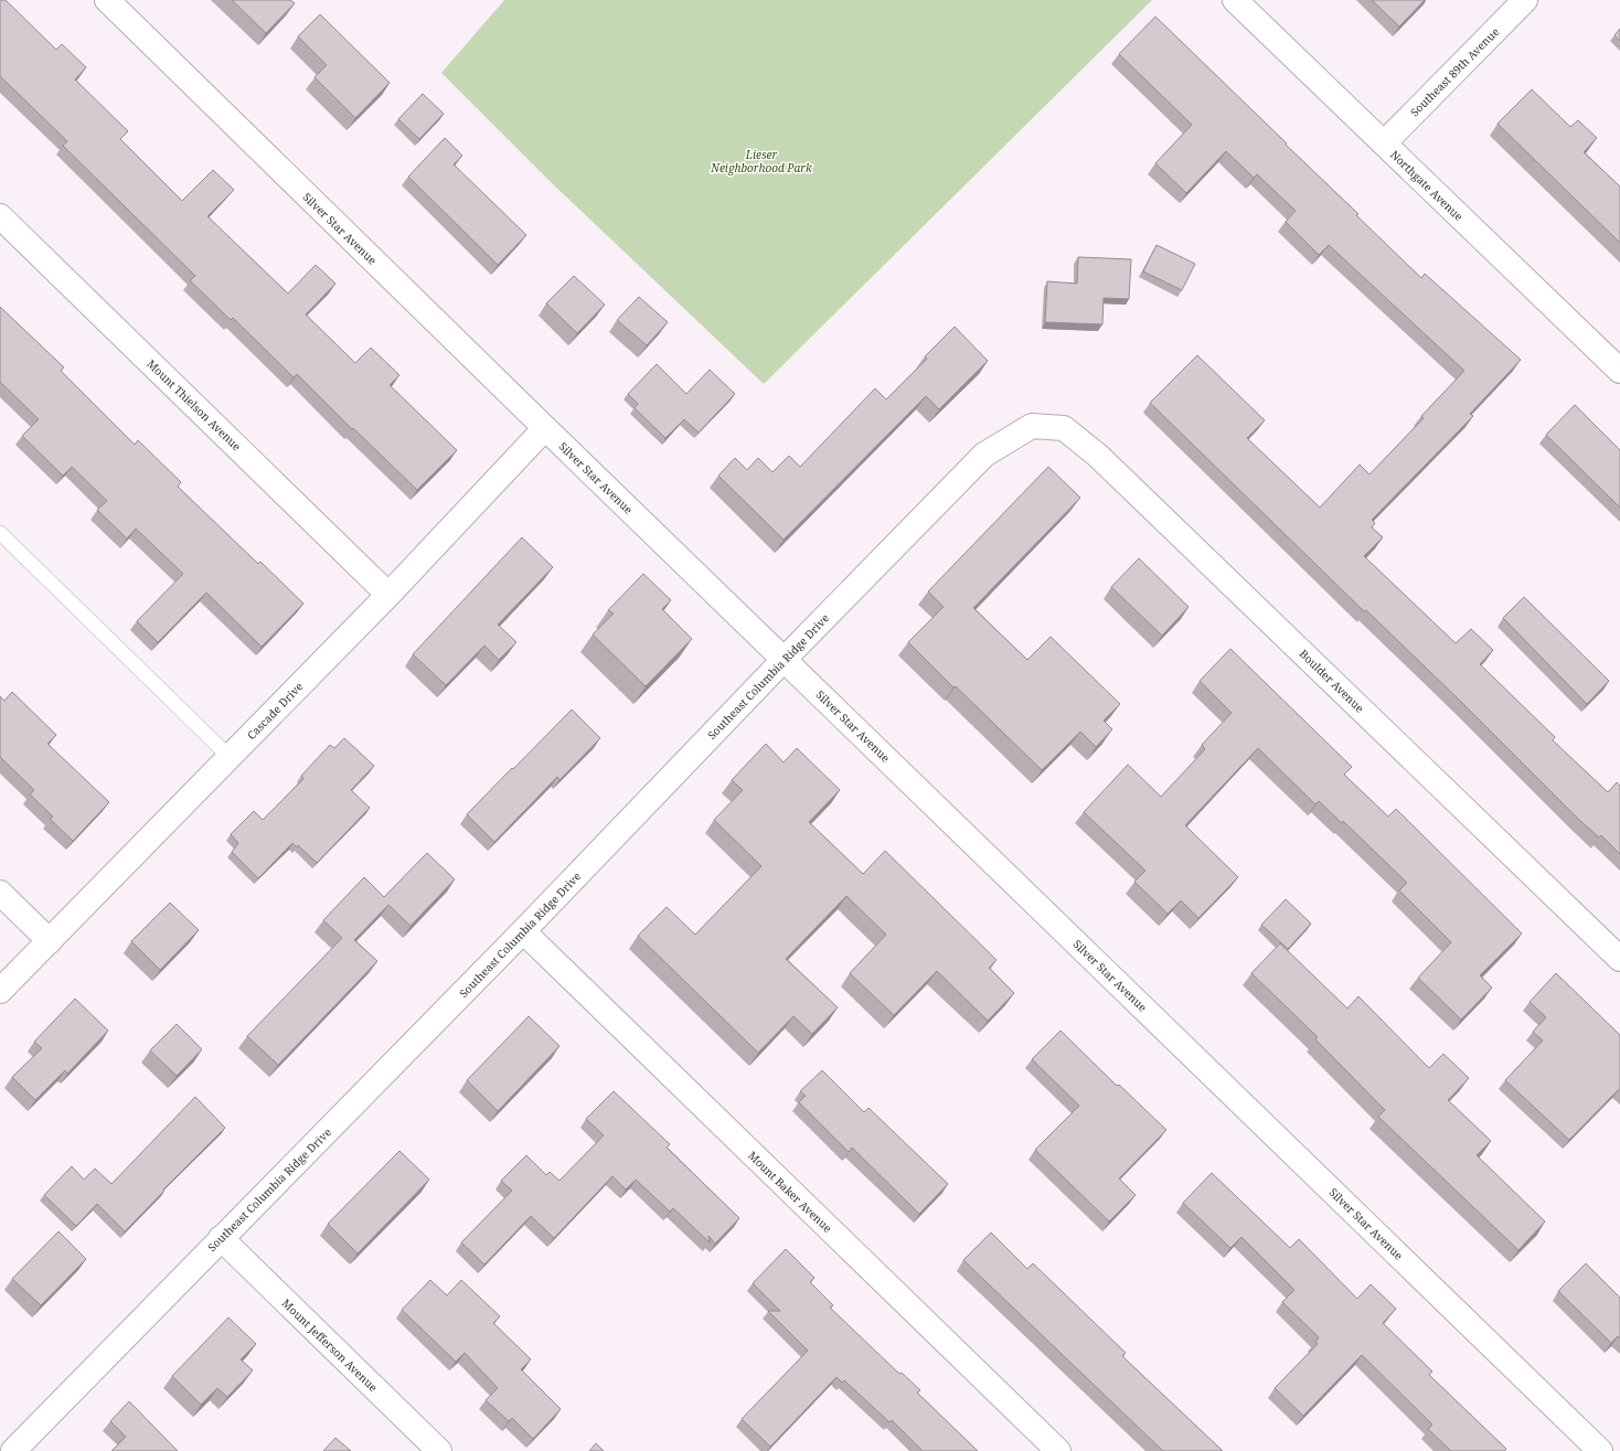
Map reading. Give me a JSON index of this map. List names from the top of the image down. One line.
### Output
{"streets":{"street":["Southeast 89th Avenue","Northgate Avenue","Silver Star Avenue","Mount Thielson Avenue","Southeast Columbia Ridge Drive","Boulder Avenue","Cascade Drive","Mount Baker Avenue","Mount Jefferson Avenue"]},"crossings":[["Southeast 89th Avenue","Northgate Avenue"],["Silver Star Avenue","Southeast Columbia Ridge Drive"],["Silver Star Avenue","Cascade Drive"],["Mount Thielson Avenue","Cascade Drive"],["Southeast Columbia Ridge Drive","Boulder Avenue"],["Southeast Columbia Ridge Drive","Mount Baker Avenue"],["Southeast Columbia Ridge Drive","Mount Jefferson Avenue"]],"parks":["Lieser Neighborhood Park"]}
